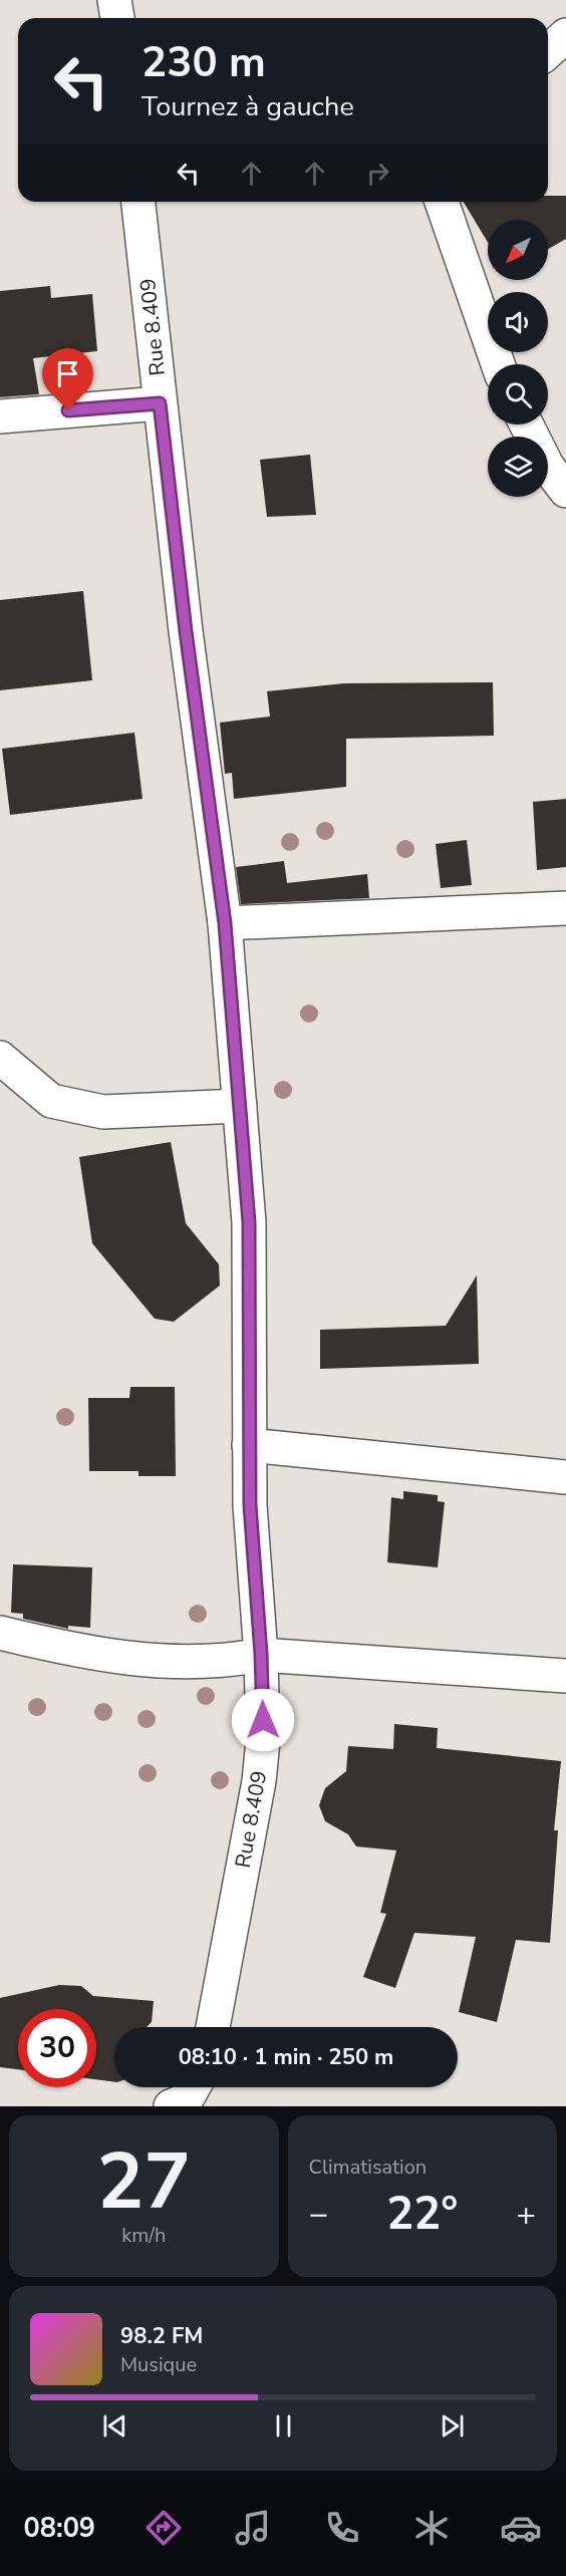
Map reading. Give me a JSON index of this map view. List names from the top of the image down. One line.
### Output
{"streets":{"street":["Rue 8.409"]},"north":"bottom left","page":{"turn":["230 m","Tournez à gauche"],"limit":"30","trip":"08:10 · 1 min · 250 m","tile":[["27","km/h"],"Climatisation"],"heat":["−","22°","+"],"song":["98.2 FM","Musique"],"tabs":"08:09"}}
